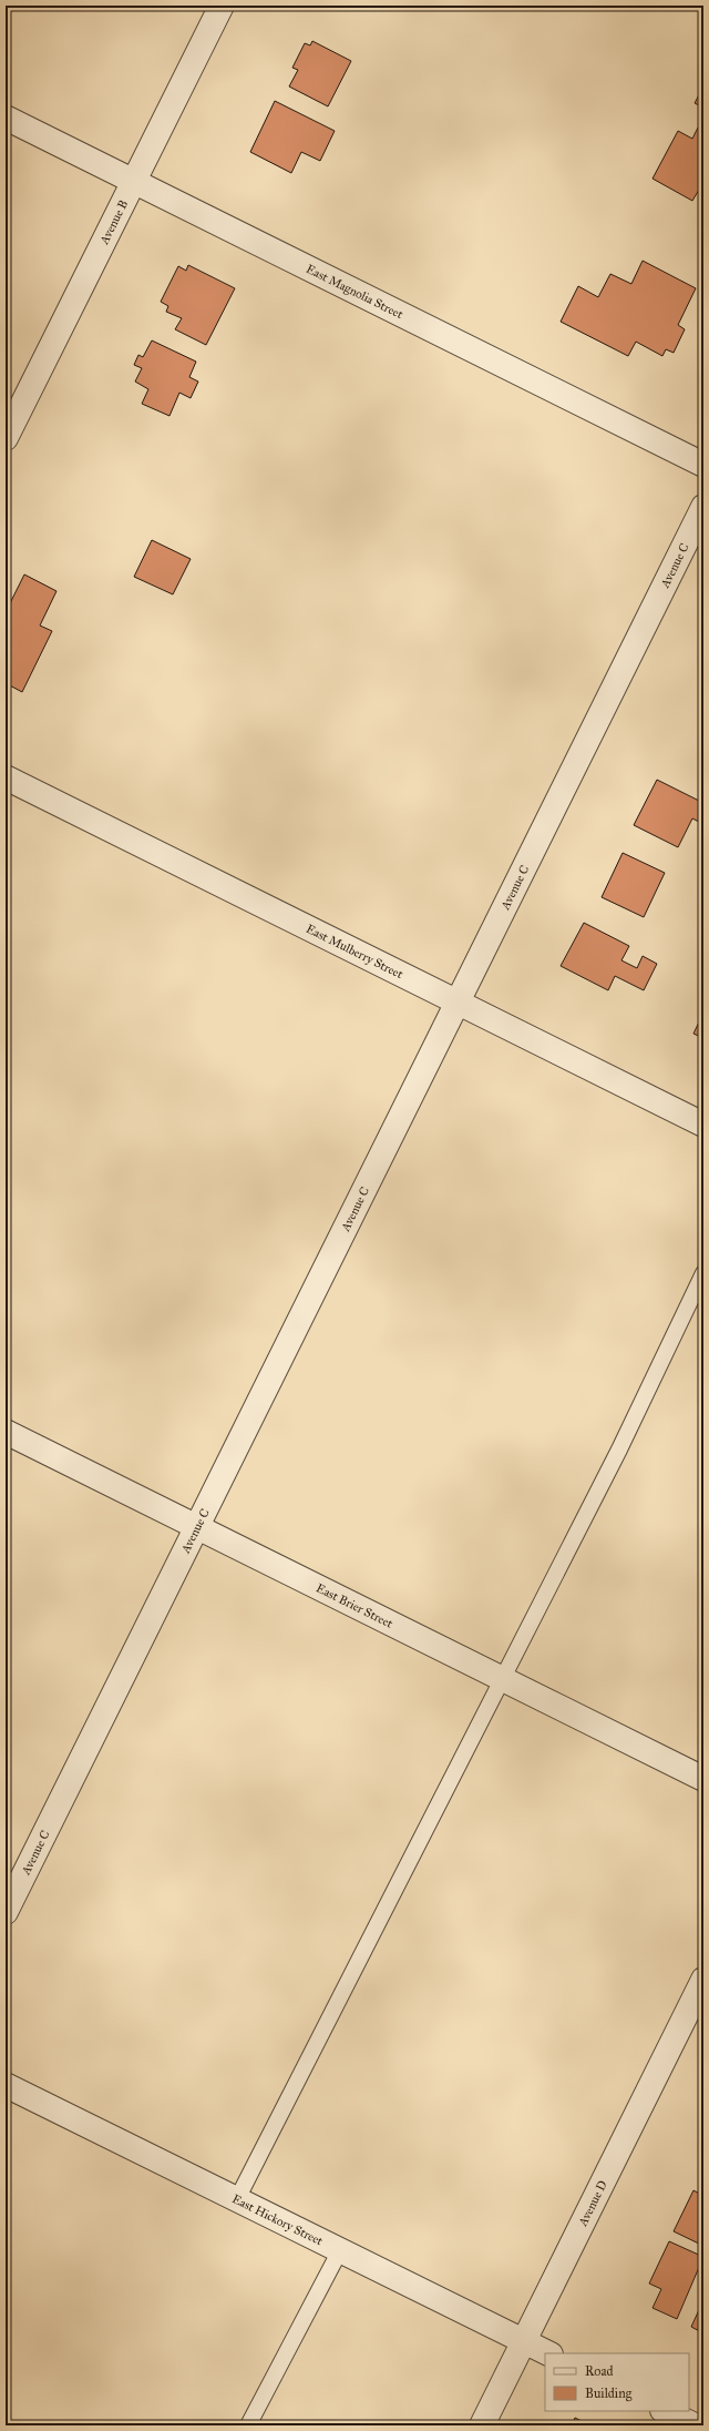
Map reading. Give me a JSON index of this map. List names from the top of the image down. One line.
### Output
{"streets":{"street":["Avenue B","East Magnolia Street","Avenue C","East Mulberry Street","East Brier Street","Avenue D","East Hickory Street"]},"crossings":[["Avenue B","East Magnolia Street"],["Avenue C","East Mulberry Street"],["Avenue C","East Brier Street"],["Avenue D","East Hickory Street"]],"legend":["Road","Building"]}
